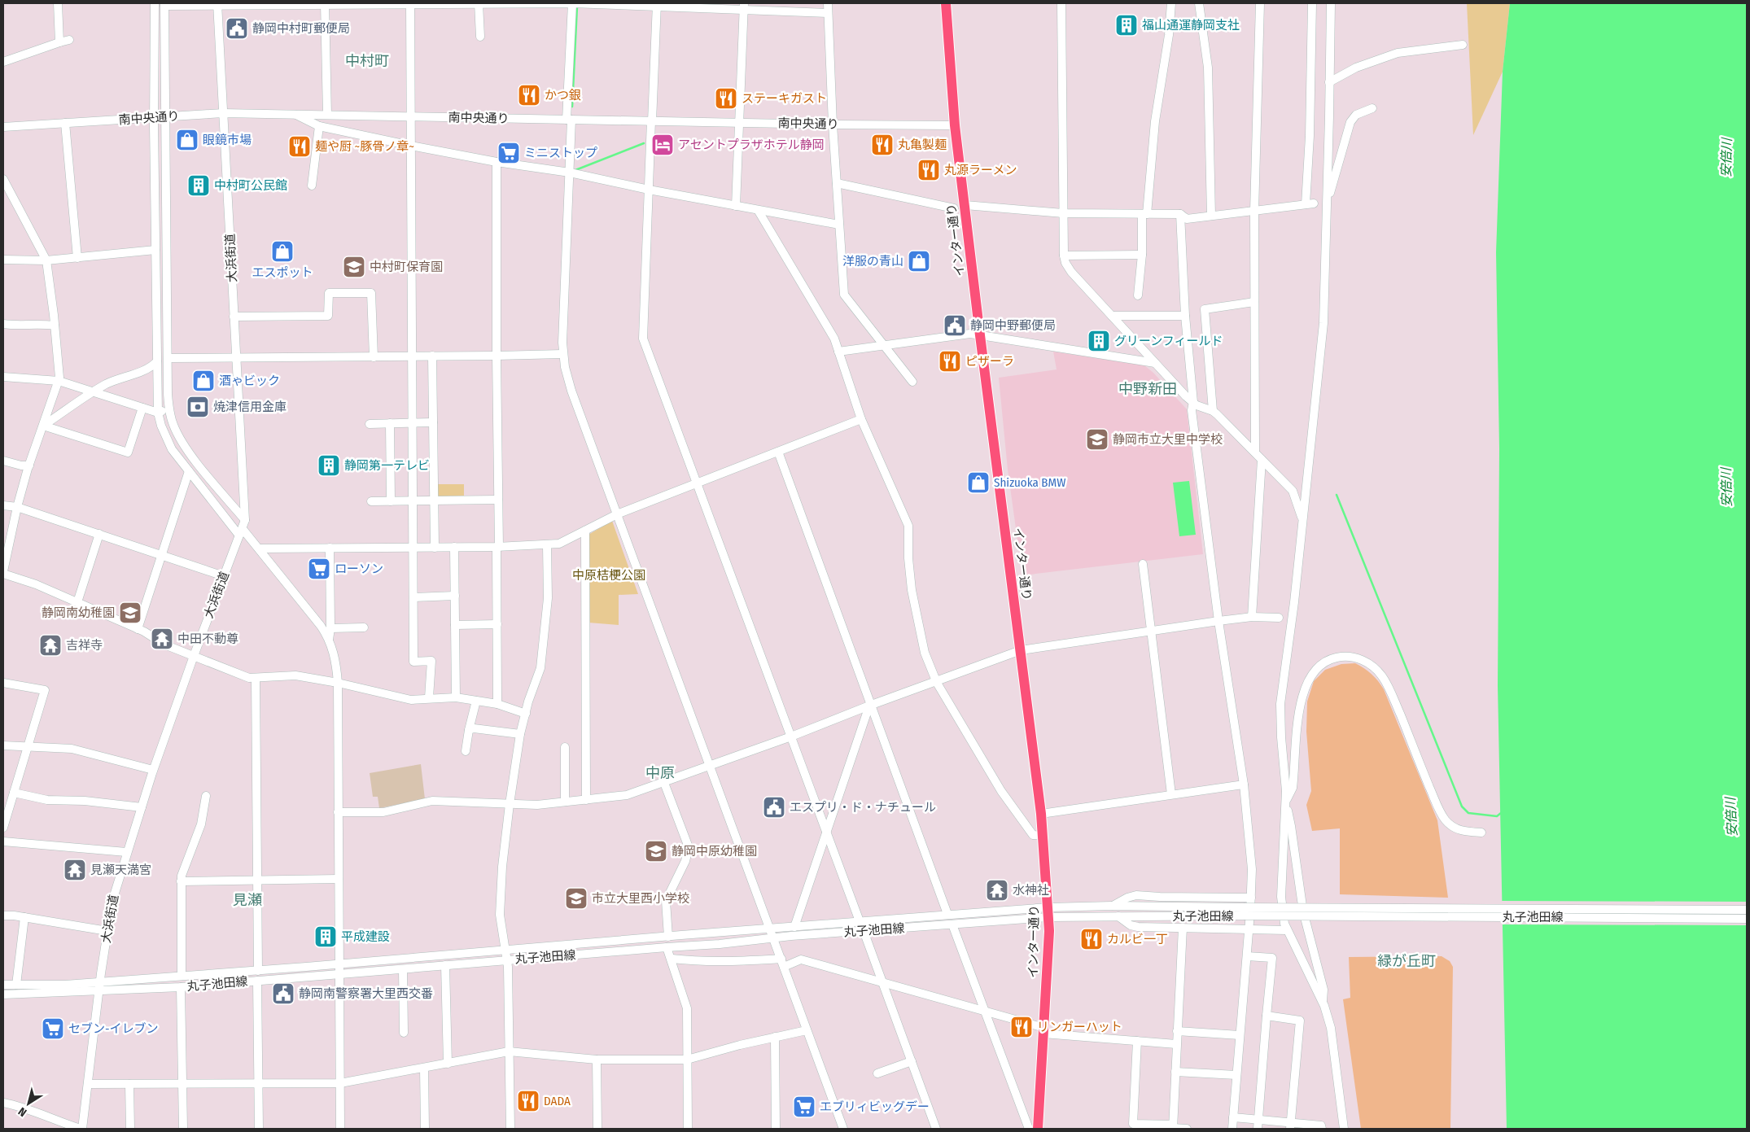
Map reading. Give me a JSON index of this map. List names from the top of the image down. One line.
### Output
{"streets":{"main road":["インター通り"],"street":["南中央通り","大浜街道","丸子池田線"]},"crossings":[["南中央通り","インター通り"],["南中央通り","大浜街道"],["インター通り","丸子池田線"],["大浜街道","丸子池田線"]],"districts":["中村町","中野新田","中原","見瀬","緑が丘町"],"water":["安倍川"],"parks":["中原桔梗公園"],"places":{"building":["福山通運静岡支社","中村町公民館","グリーンフィールド","静岡第一テレビ","平成建設"],"public building":["静岡中村町郵便局","静岡中野郵便局","エスプリ・ド・ナチュール","静岡南警察署大里西交番"],"restaurant":["かつ銀","ステーキガスト","丸亀製麺","麺や厨 ~豚骨ノ章~","丸源ラーメン","ピザーラ","カルビ一丁","リンガーハット","DADA"],"shop":["眼鏡市場","エスポット","洋服の青山","酒ゃビック","Shizuoka BMW"],"hotel":["アセントプラザホテル静岡"],"supermarket":["ミニストップ","ローソン","セブン-イレブン","エブリィビッグデー"],"school or university":["中村町保育園","静岡市立大里中学校","静岡南幼稚園","静岡中原幼稚園","市立大里西小学校"],"bank":["焼津信用金庫"],"temple":["中田不動尊","吉祥寺","見瀬天満宮","水神社"]},"north":"bottom left"}
